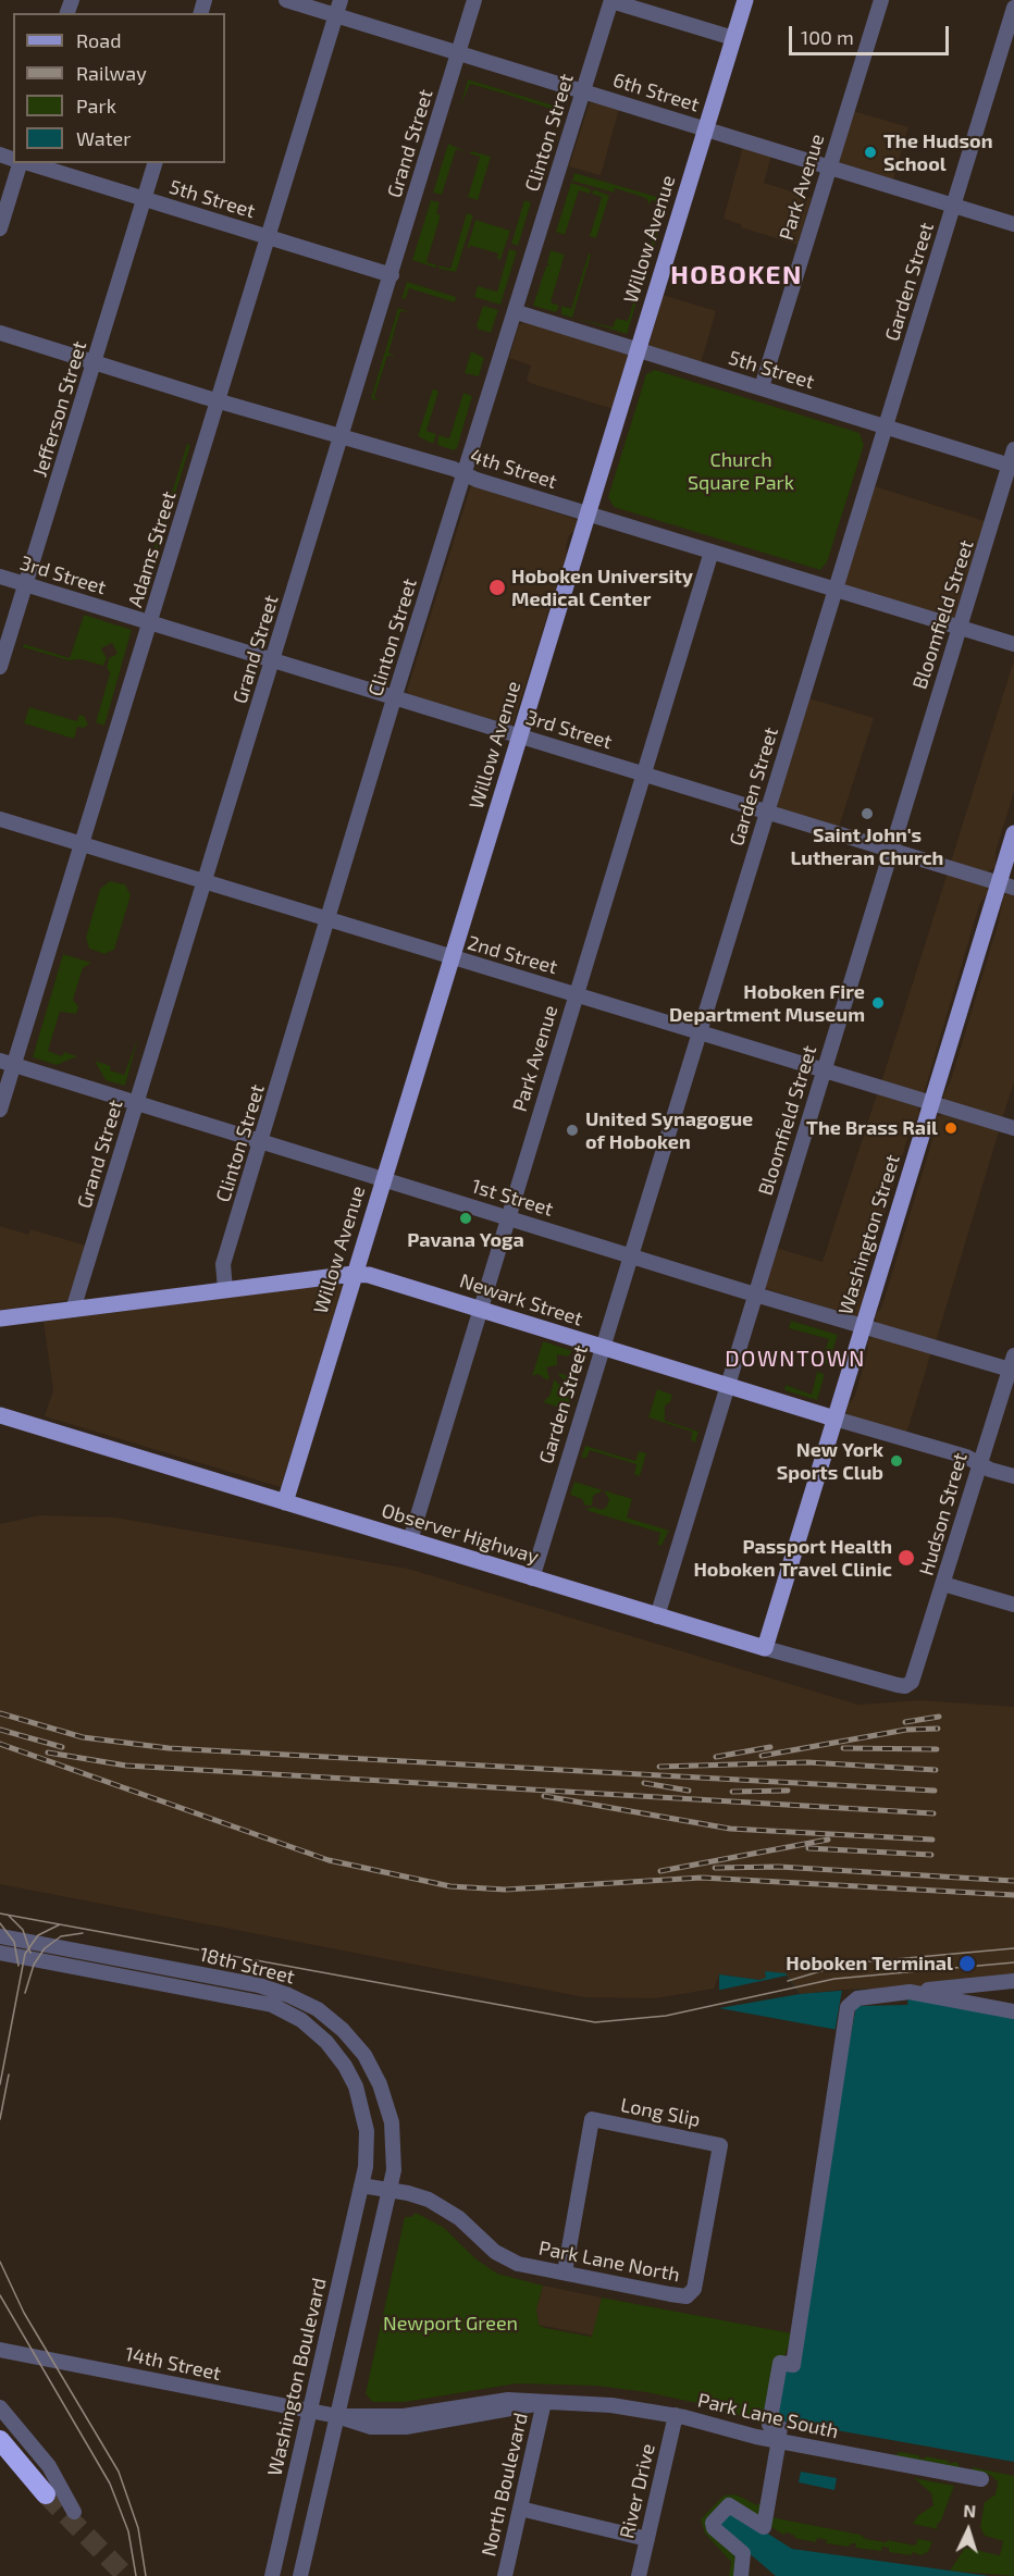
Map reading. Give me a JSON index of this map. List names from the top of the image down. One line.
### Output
{"streets":{"main road":["Willow Avenue","Washington Street","Newark Street","Observer Highway"],"street":["6th Street","Clinton Street","Grand Street","Park Avenue","5th Street","Garden Street","Jefferson Street","4th Street","Adams Street","3rd Street","Bloomfield Street","2nd Street","1st Street","Hudson Street","18th Street","Long Slip","Park Lane North","14th Street","Washington Boulevard","Park Lane South","North Boulevard","River Drive"]},"crossings":[["6th Street","Clinton Street"],["6th Street","Grand Street"],["6th Street","Park Avenue"],["6th Street","Willow Avenue"],["6th Street","Garden Street"],["6th Street","Adams Street"],["Clinton Street","5th Street"],["Clinton Street","4th Street"],["Clinton Street","3rd Street"],["Clinton Street","2nd Street"],["Clinton Street","1st Street"],["Clinton Street","Newark Street"],["Grand Street","5th Street"],["Grand Street","4th Street"],["Grand Street","3rd Street"],["Grand Street","2nd Street"],["Grand Street","1st Street"],["Grand Street","Newark Street"],["Park Avenue","5th Street"],["Park Avenue","4th Street"],["Park Avenue","3rd Street"],["Park Avenue","2nd Street"],["Park Avenue","1st Street"],["Park Avenue","Newark Street"],["Park Avenue","Observer Highway"],["5th Street","Willow Avenue"],["5th Street","Garden Street"],["5th Street","Jefferson Street"],["5th Street","Adams Street"],["5th Street","Bloomfield Street"],["Willow Avenue","4th Street"],["Willow Avenue","3rd Street"],["Willow Avenue","2nd Street"],["Willow Avenue","1st Street"],["Willow Avenue","Newark Street"],["Willow Avenue","Observer Highway"],["Garden Street","4th Street"],["Garden Street","3rd Street"],["Garden Street","2nd Street"],["Garden Street","1st Street"],["Garden Street","Newark Street"],["Garden Street","Observer Highway"],["Jefferson Street","4th Street"],["Jefferson Street","3rd Street"],["4th Street","Adams Street"],["4th Street","Bloomfield Street"],["Adams Street","3rd Street"],["Adams Street","2nd Street"],["Adams Street","1st Street"],["3rd Street","Bloomfield Street"],["3rd Street","Washington Street"],["Bloomfield Street","2nd Street"],["Bloomfield Street","1st Street"],["Bloomfield Street","Newark Street"],["Bloomfield Street","Observer Highway"],["2nd Street","Washington Street"],["1st Street","Washington Street"],["1st Street","Hudson Street"],["Washington Street","Newark Street"],["Washington Street","Observer Highway"],["Newark Street","Hudson Street"],["Hudson Street","Observer Highway"],["18th Street","Park Lane North"],["18th Street","Washington Boulevard"],["Long Slip","Park Lane North"],["Park Lane North","Washington Boulevard"],["14th Street","Washington Boulevard"],["14th Street","Park Lane South"],["Park Lane South","North Boulevard"],["Park Lane South","River Drive"]],"districts":["HOBOKEN","DOWNTOWN"],"parks":["Church Square Park","Newport Green"],"places":["The Hudson School","Hoboken University Medical Center","Saint John's Lutheran Church","Hoboken Fire Department Museum","The Brass Rail","United Synagogue of Hoboken","Pavana Yoga","New York Sports Club","Passport Health Hoboken Travel Clinic","Hoboken Terminal"],"legend":["Road","Railway","Park","Water"],"scale_bar":"100 m","north":"top"}
